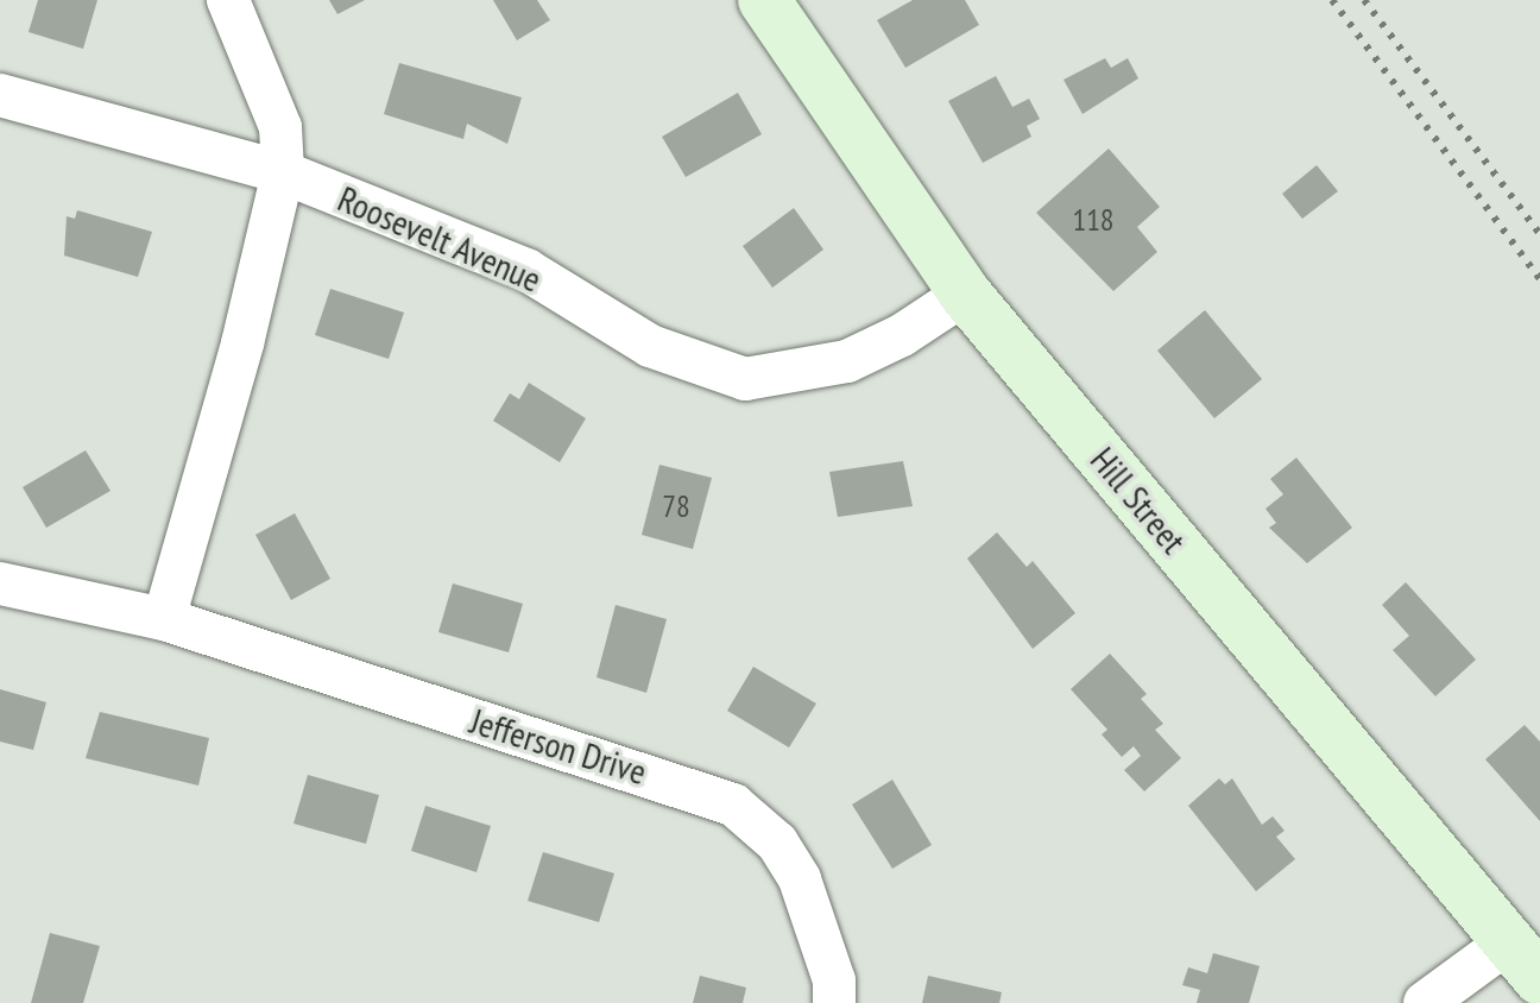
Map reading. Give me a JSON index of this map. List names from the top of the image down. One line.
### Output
{"streets":{"street":["Roosevelt Avenue","Hill Street","Jefferson Drive"]},"crossings":[["Roosevelt Avenue","Hill Street"]],"house_numbers":["118","78"]}
